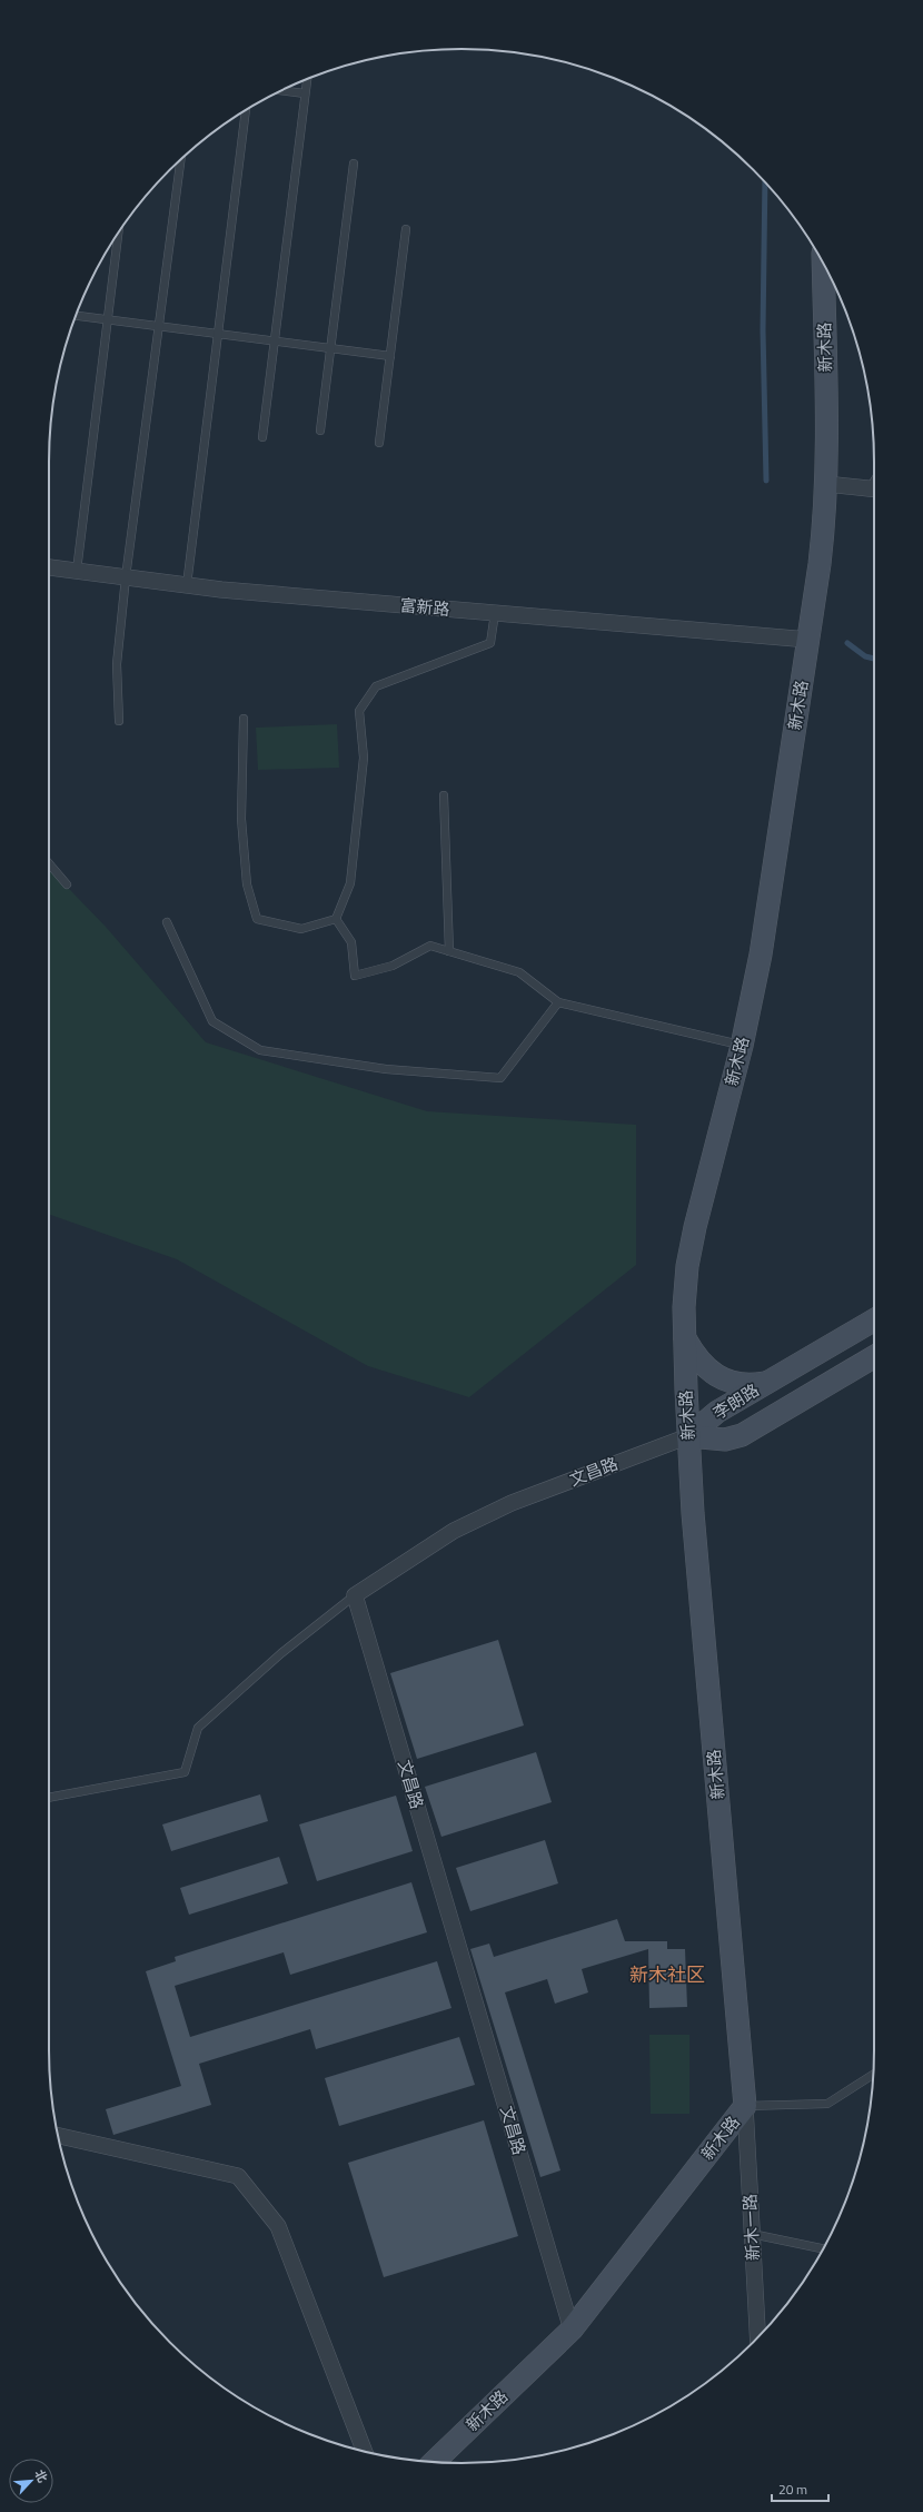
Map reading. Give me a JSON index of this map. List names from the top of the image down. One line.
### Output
{"streets":{"street":["新木路","富新路","李朗路","文昌路","新木一路"]},"crossings":[["新木路","富新路"],["新木路","李朗路"],["新木路","文昌路"],["新木路","新木一路"],["李朗路","文昌路"]],"districts":["新木社区"],"scale_bar":"20 m","north":"top right"}
